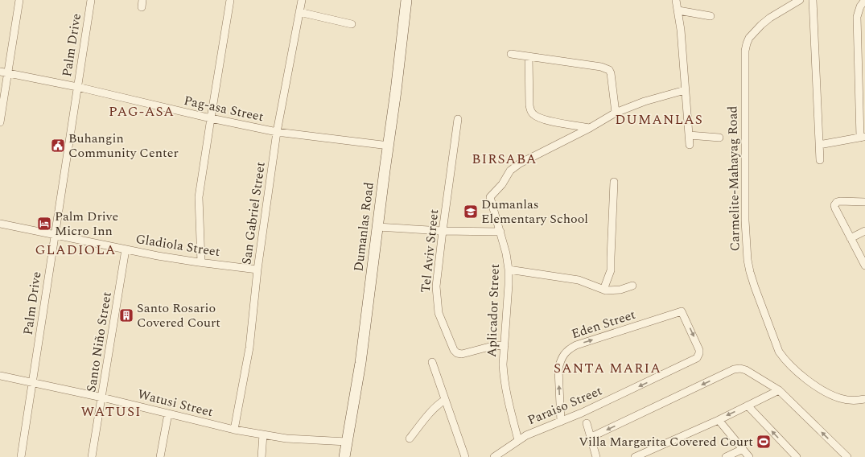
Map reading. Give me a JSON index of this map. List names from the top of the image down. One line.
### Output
{"streets":{"main road":["Dumanlas Road"],"street":["Palm Drive","Pag-asa Street","Carmelite-Mahayag Road","San Gabriel Street","Gladiola Street","Tel Aviv Street","Aplicador Street","Eden Street","Santo Niño Street","Watusi Street","Paraiso Street"]},"crossings":[["Palm Drive","Pag-asa Street"],["Palm Drive","Gladiola Street"],["Palm Drive","Watusi Street"],["Pag-asa Street","San Gabriel Street"],["Pag-asa Street","Dumanlas Road"],["San Gabriel Street","Gladiola Street"],["San Gabriel Street","Watusi Street"],["Dumanlas Road","Watusi Street"],["Gladiola Street","Santo Niño Street"],["Tel Aviv Street","Aplicador Street"],["Aplicador Street","Paraiso Street"],["Eden Street","Paraiso Street"],["Santo Niño Street","Watusi Street"]],"one_way":["Eden Street"],"districts":["PAG-ASA","DUMANLAS","BIRSABA","GLADIOLA","SANTA MARIA","WATUSI"],"places":{"public building":["Buhangin Community Center"],"school or university":["Dumanlas Elementary School"],"hotel":["Palm Drive Micro Inn"],"building":["Santo Rosario Covered Court"],"sports":["Villa Margarita Covered Court"]}}
